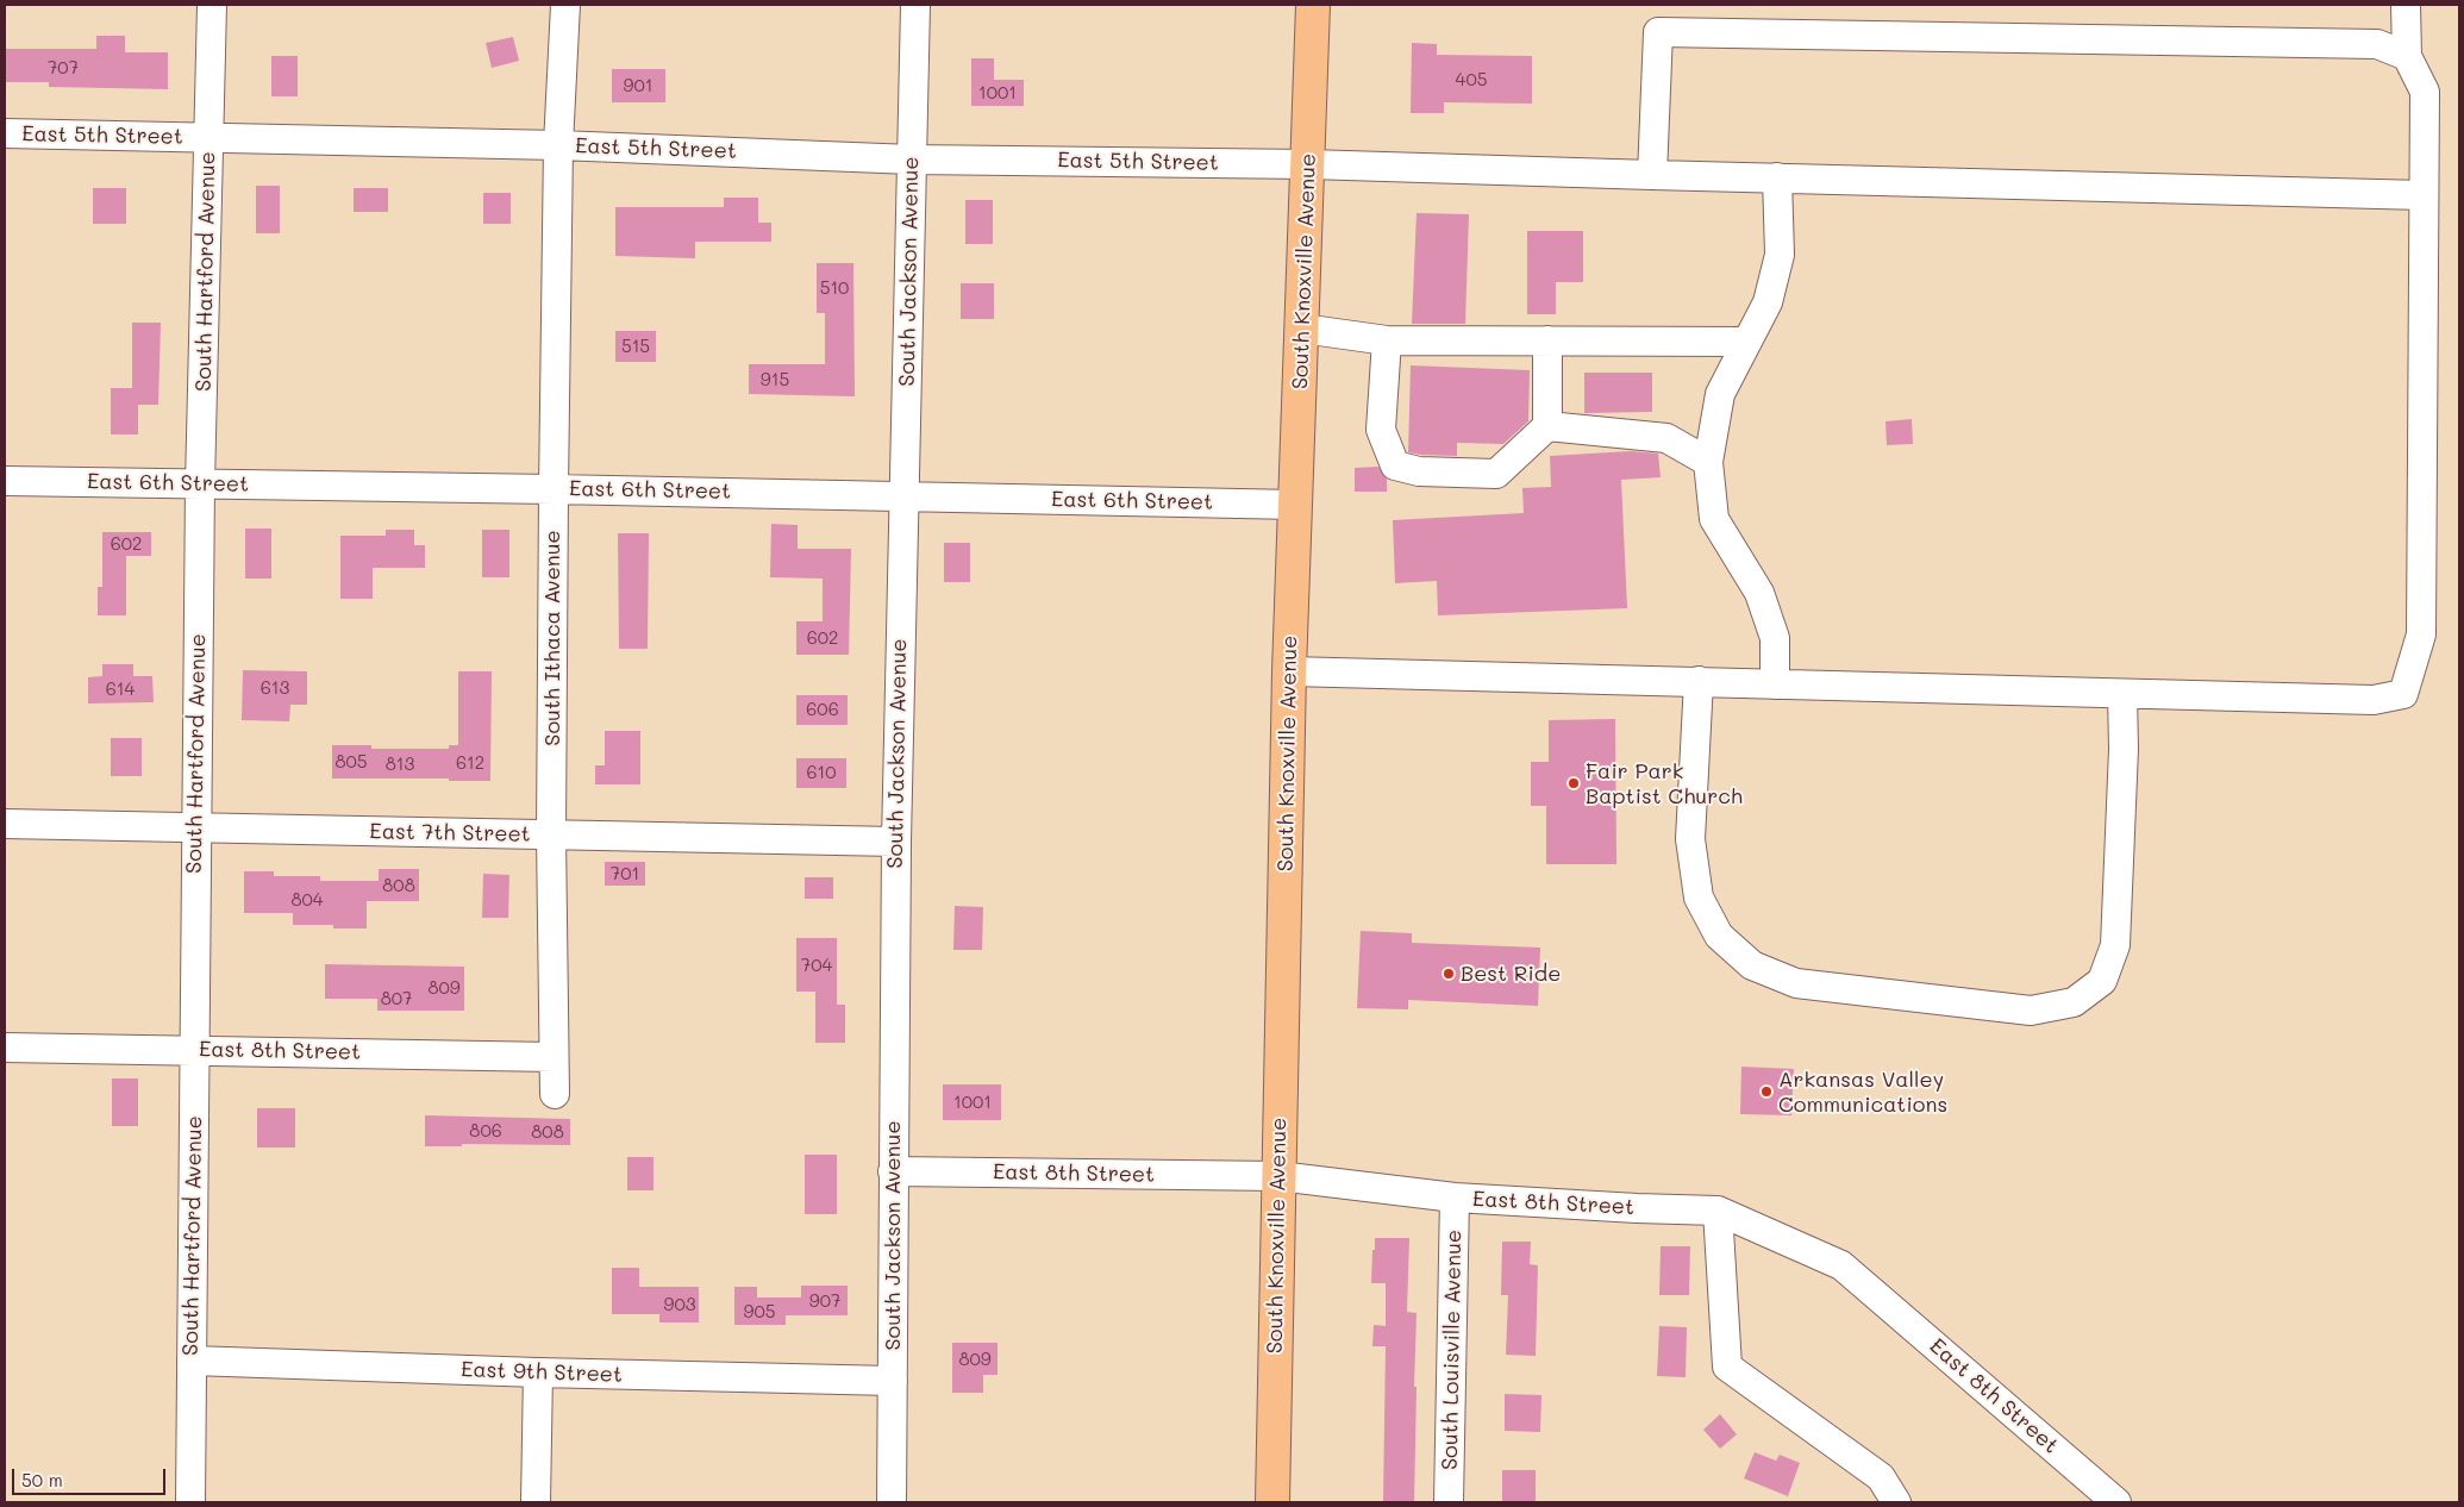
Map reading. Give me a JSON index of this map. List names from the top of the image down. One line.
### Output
{"streets":{"main road":["South Knoxville Avenue"],"street":["East 5th Street","South Hartford Avenue","South Jackson Avenue","East 6th Street","South Ithaca Avenue","East 7th Street","East 8th Street","South Louisville Avenue","East 9th Street"]},"crossings":[["East 5th Street","South Hartford Avenue"],["East 5th Street","South Jackson Avenue"],["East 5th Street","South Knoxville Avenue"],["East 5th Street","South Ithaca Avenue"],["South Hartford Avenue","East 6th Street"],["South Hartford Avenue","East 7th Street"],["South Hartford Avenue","East 8th Street"],["South Hartford Avenue","East 9th Street"],["South Jackson Avenue","East 6th Street"],["South Jackson Avenue","East 7th Street"],["South Jackson Avenue","East 8th Street"],["South Jackson Avenue","East 9th Street"],["South Knoxville Avenue","East 6th Street"],["South Knoxville Avenue","East 8th Street"],["East 6th Street","South Ithaca Avenue"],["South Ithaca Avenue","East 7th Street"],["South Ithaca Avenue","East 8th Street"],["East 8th Street","South Louisville Avenue"]],"places":["Fair Park Baptist Church","Best Ride","Arkansas Valley Communications"],"house_numbers":["707","405","901","1001","510","515","915","602","602","613","614","606","805","612","813","610","701","808","804","704","809","807","1001","806","808","907","903","905","809"],"scale_bar":"50 m"}
